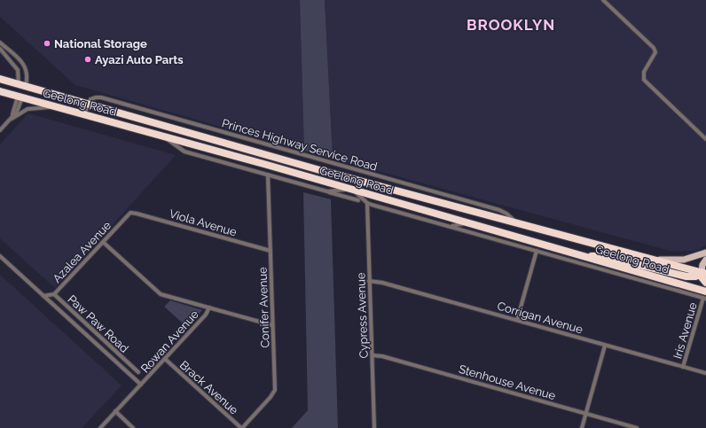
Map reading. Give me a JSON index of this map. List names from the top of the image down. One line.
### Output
{"streets":{"highway":["Geelong Road"],"street":["Viola Avenue","Azalea Avenue","Conifer Avenue","Cypress Avenue","Corrigan Avenue","Paw Paw Road","Iris Avenue","Rowan Avenue","Stenhouse Avenue","Brack Avenue"]},"crossings":[["Geelong Road","Iris Avenue"],["Viola Avenue","Azalea Avenue"],["Viola Avenue","Conifer Avenue"],["Azalea Avenue","Paw Paw Road"],["Conifer Avenue","Brack Avenue"],["Cypress Avenue","Corrigan Avenue"],["Cypress Avenue","Stenhouse Avenue"],["Corrigan Avenue","Iris Avenue"],["Paw Paw Road","Rowan Avenue"],["Rowan Avenue","Brack Avenue"]],"districts":["BROOKLYN"],"places":["National Storage","Ayazi Auto Parts"]}
